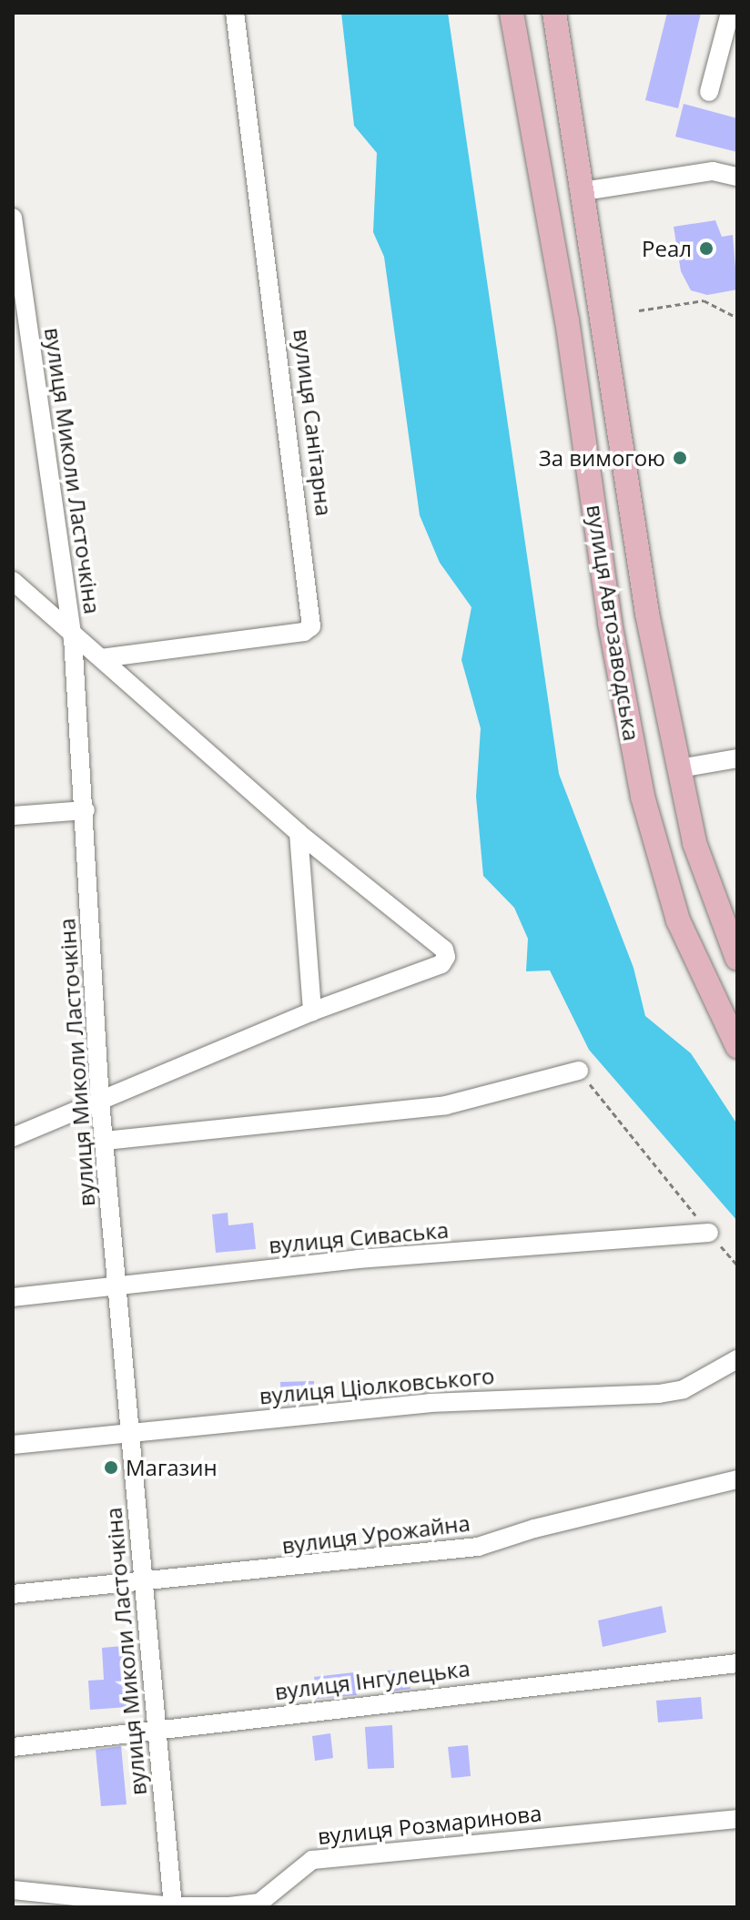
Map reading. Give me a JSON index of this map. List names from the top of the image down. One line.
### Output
{"streets":{"main road":["вулиця Автозаводська"],"street":["вулиця Санітарна","вулиця Миколи Ласточкіна","вулиця Сиваська","вулиця Ціолковського","вулиця Урожайна","вулиця Інгулецька","вулиця Розмаринова"]},"crossings":[["вулиця Миколи Ласточкіна","вулиця Сиваська"],["вулиця Миколи Ласточкіна","вулиця Ціолковського"],["вулиця Миколи Ласточкіна","вулиця Урожайна"],["вулиця Миколи Ласточкіна","вулиця Інгулецька"],["вулиця Миколи Ласточкіна","вулиця Розмаринова"]],"places":["Реал","За вимогою","Магазин"]}
